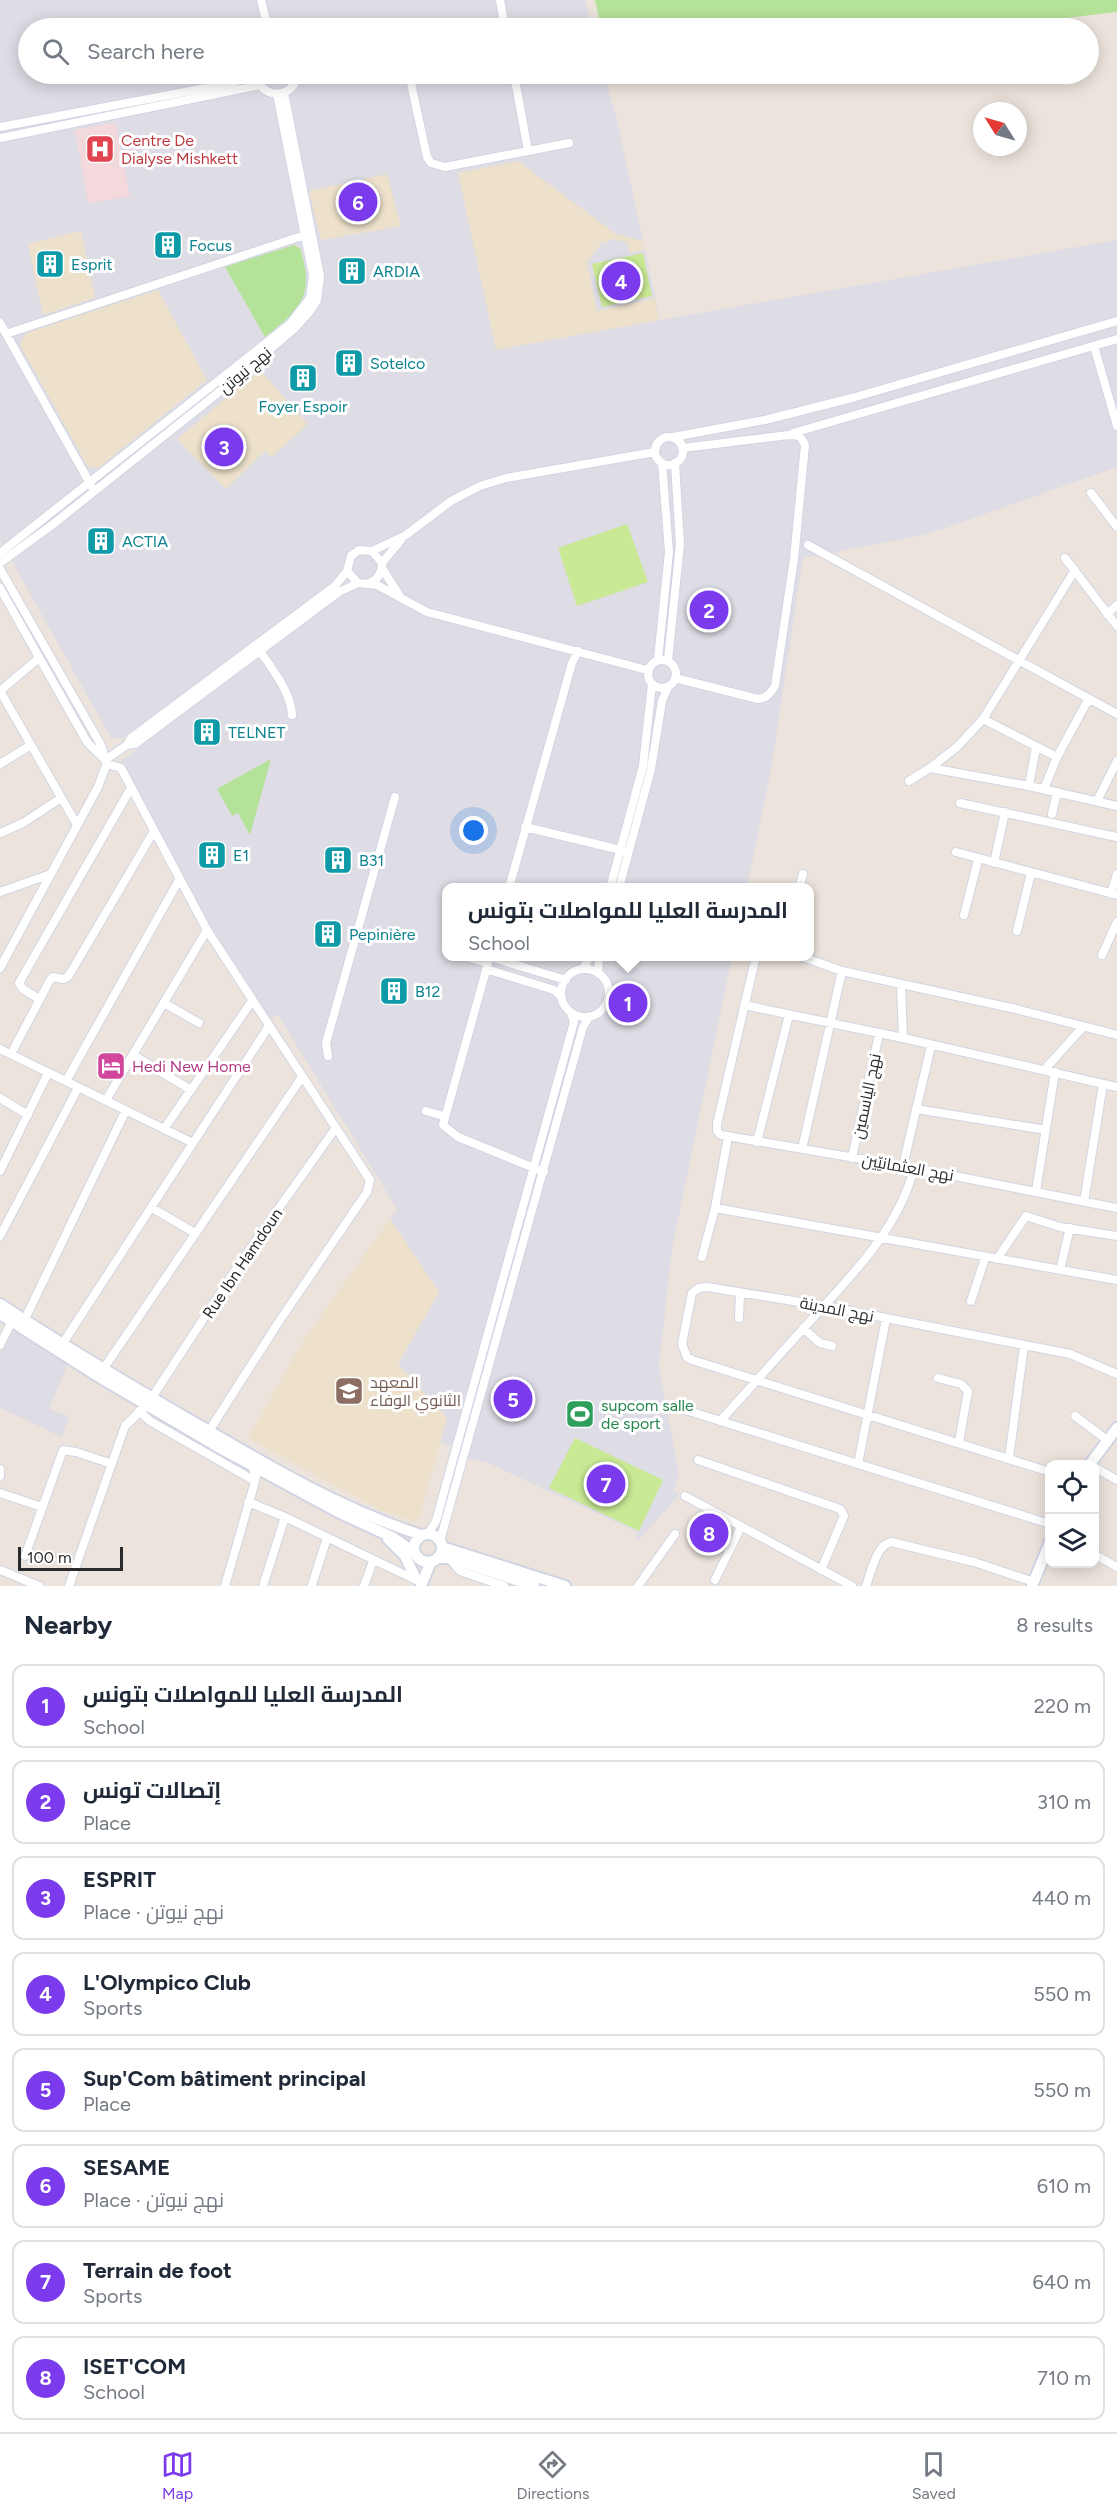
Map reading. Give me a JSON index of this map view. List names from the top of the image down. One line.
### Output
{"streets":{"street":["نهج نيوتن","نهج الياسمين","نهج العثمانيّين","Rue Ibn Hamdoun","نهج المدينة"]},"crossings":[["نهج الياسمين","نهج العثمانيّين"]],"places":{"hospital":["Centre De Dialyse Mishkett"],"building":["Focus","Esprit","ARDIA","Sotelco","Foyer Espoir","ACTIA","TELNET","E1","B31","Pepinière","B12"],"hotel":["Hedi New Home"],"school or university":["المعهد الثانوي الوفاء"],"sports":["supcom salle de sport"]},"scale_bar":"100 m","north":"top left","page":{"search":"Search here","pins":["6","4","3","2","1","5","7","8"],"popup":["المدرسة العليا للمواصلات بتونس","School"],"scale":"100 m","heading":["Nearby","8 results"],"list":[{"mark":"1","name":"المدرسة العليا للمواصلات بتونس","note":"School","value":"220 m"},{"mark":"2","name":"إتصالات تونس","note":"Place","value":"310 m"},{"mark":"3","name":"ESPRIT","note":"Place · نهج نيوتن","value":"440 m"},{"mark":"4","name":"L'Olympico Club","note":"Sports","value":"550 m"},{"mark":"5","name":"Sup'Com bâtiment principal","note":"Place","value":"550 m"},{"mark":"6","name":"SESAME","note":"Place · نهج نيوتن","value":"610 m"},{"mark":"7","name":"Terrain de foot","note":"Sports","value":"640 m"},{"mark":"8","name":"ISET'COM","note":"School","value":"710 m"}],"nav":["Map","Directions","Saved"]}}
